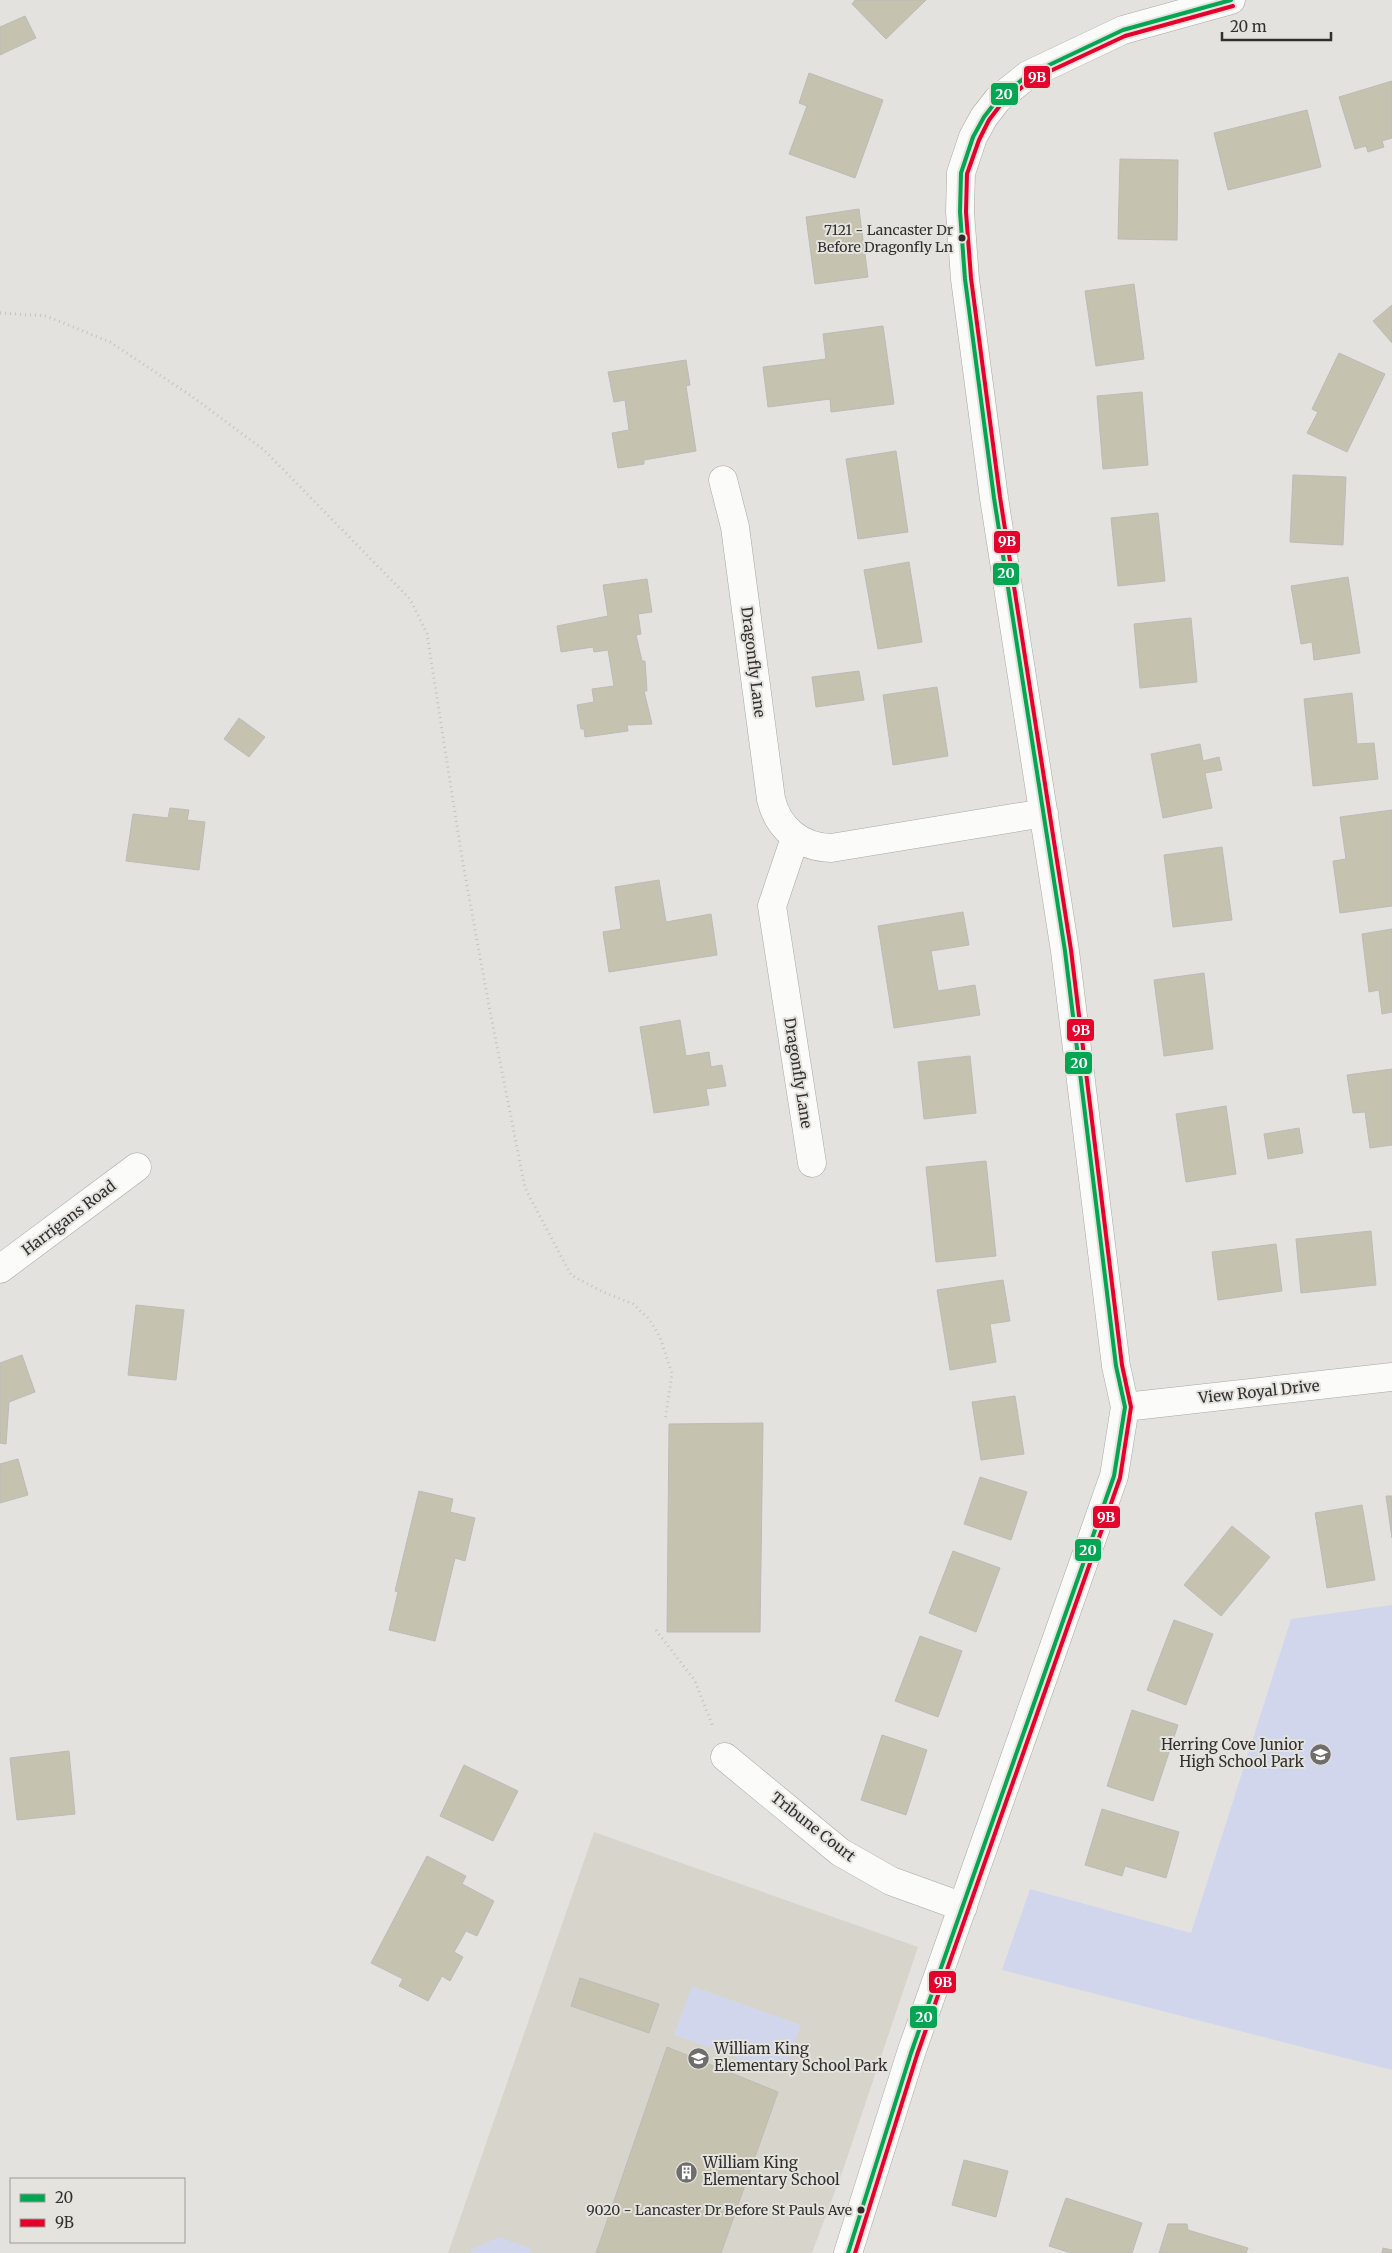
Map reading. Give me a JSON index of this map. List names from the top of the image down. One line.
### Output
{"streets":{"street":["Dragonfly Lane","Harrigans Road","View Royal Drive","Tribune Court"]},"places":{"other":["7121 - Lancaster Dr Before Dragonfly Ln","9020 - Lancaster Dr Before St Pauls Ave"],"school or university":["Herring Cove Junior High School Park","William King Elementary School Park"],"building":["William King Elementary School"]},"lines":["transit line 20","transit line 9B"],"legend":["20","9B"],"scale_bar":"20 m"}
